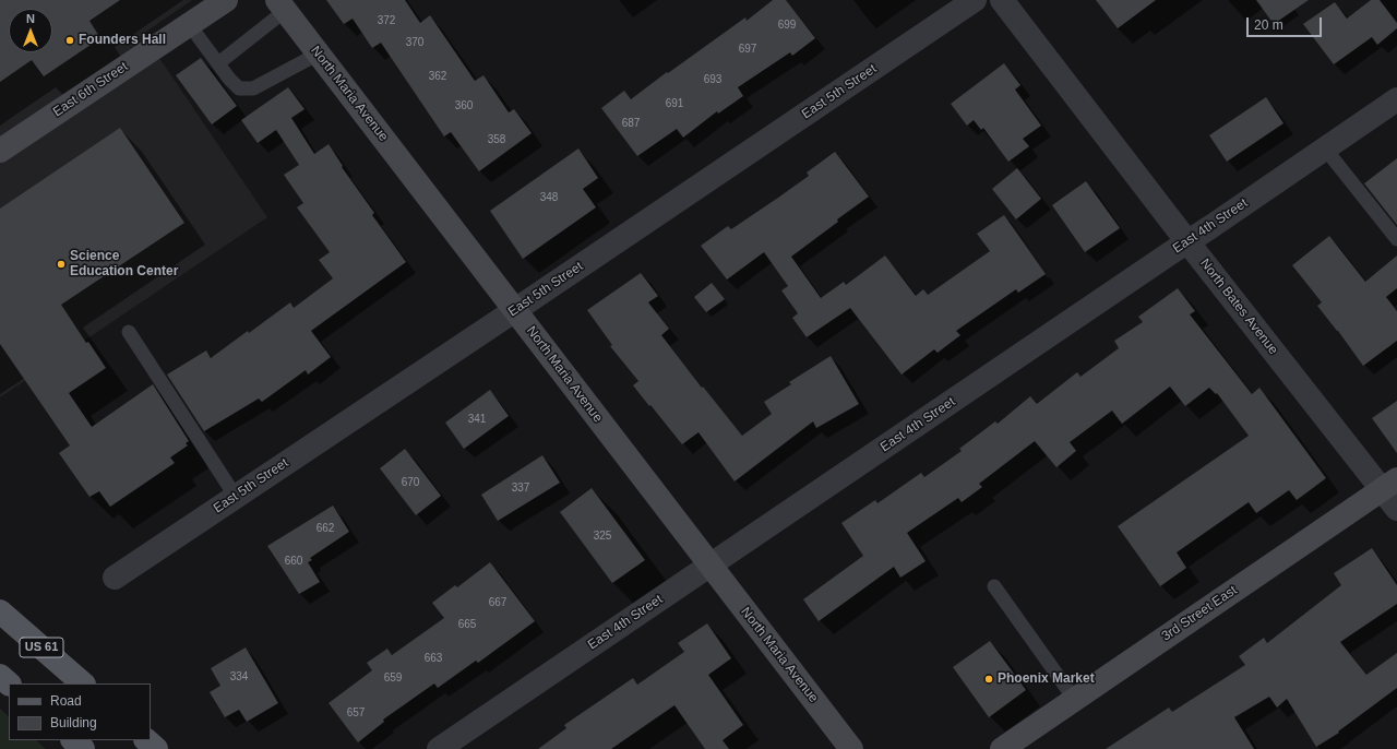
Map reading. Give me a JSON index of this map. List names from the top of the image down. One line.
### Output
{"streets":{"main road":["US 61"],"street":["East 6th Street","East 5th Street","North Maria Avenue","East 4th Street","North Bates Avenue","3rd Street East"]},"crossings":[["East 5th Street","North Maria Avenue"],["North Maria Avenue","East 4th Street"],["East 4th Street","North Bates Avenue"],["North Bates Avenue","3rd Street East"]],"places":["Founders Hall","Science Education Center","Phoenix Market"],"house_numbers":["372","699","370","697","362","693","691","360","687","358","348","341","670","337","662","325","660","667","665","663","334","659","657"],"legend":["Road","Building"],"scale_bar":"20 m","north":"top"}
